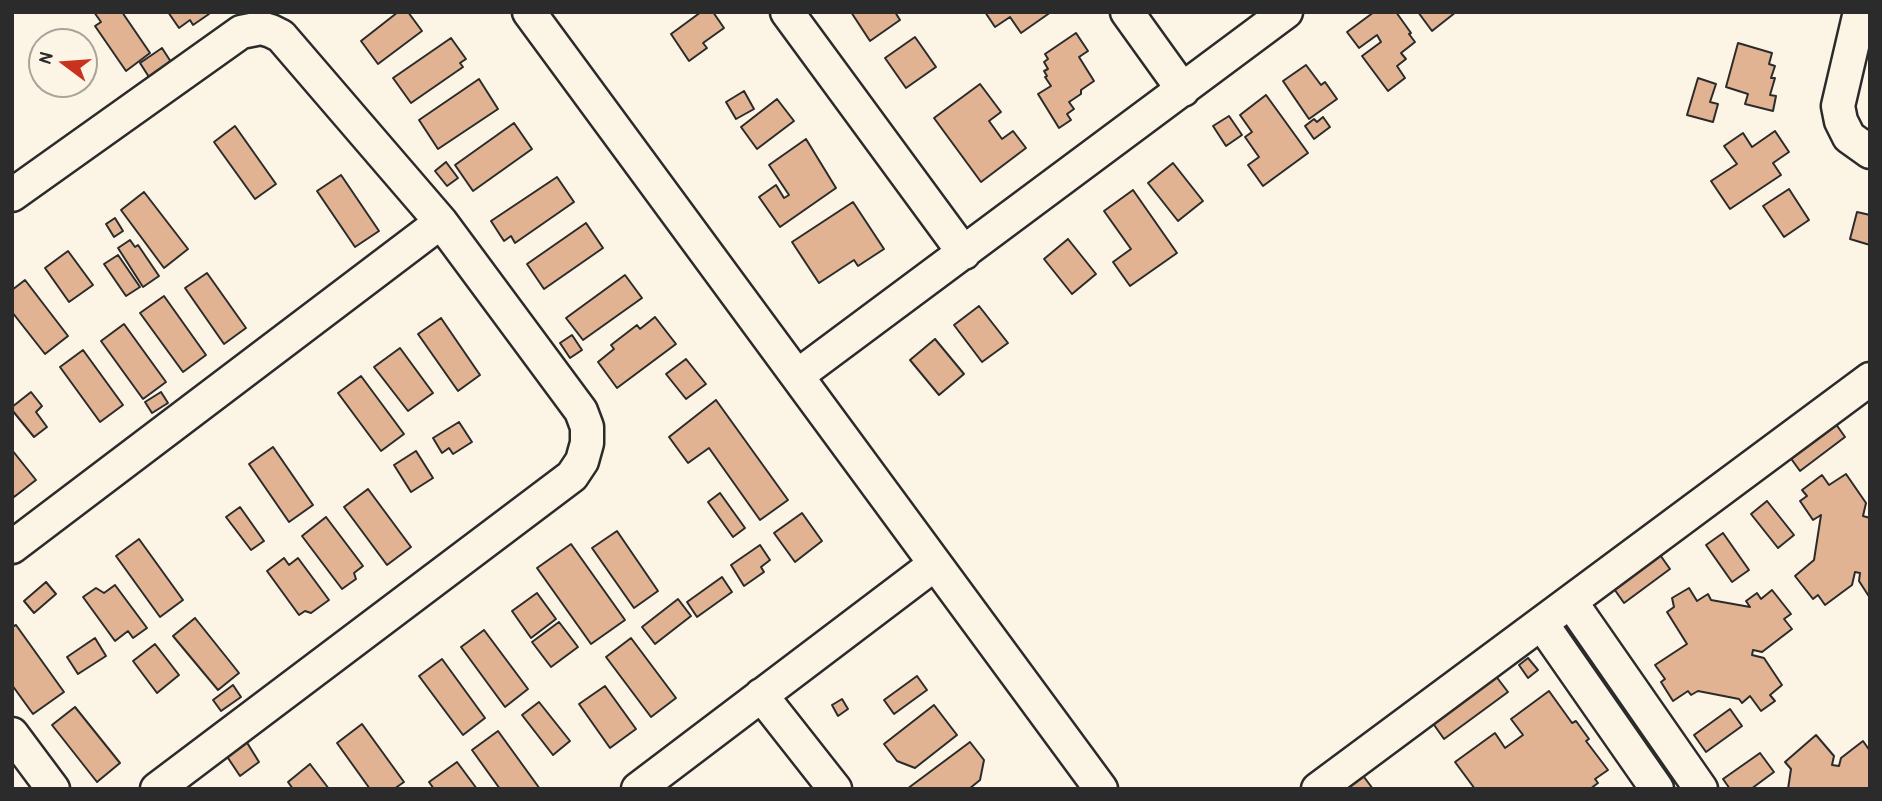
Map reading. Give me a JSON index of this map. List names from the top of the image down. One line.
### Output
{"north":"left"}
